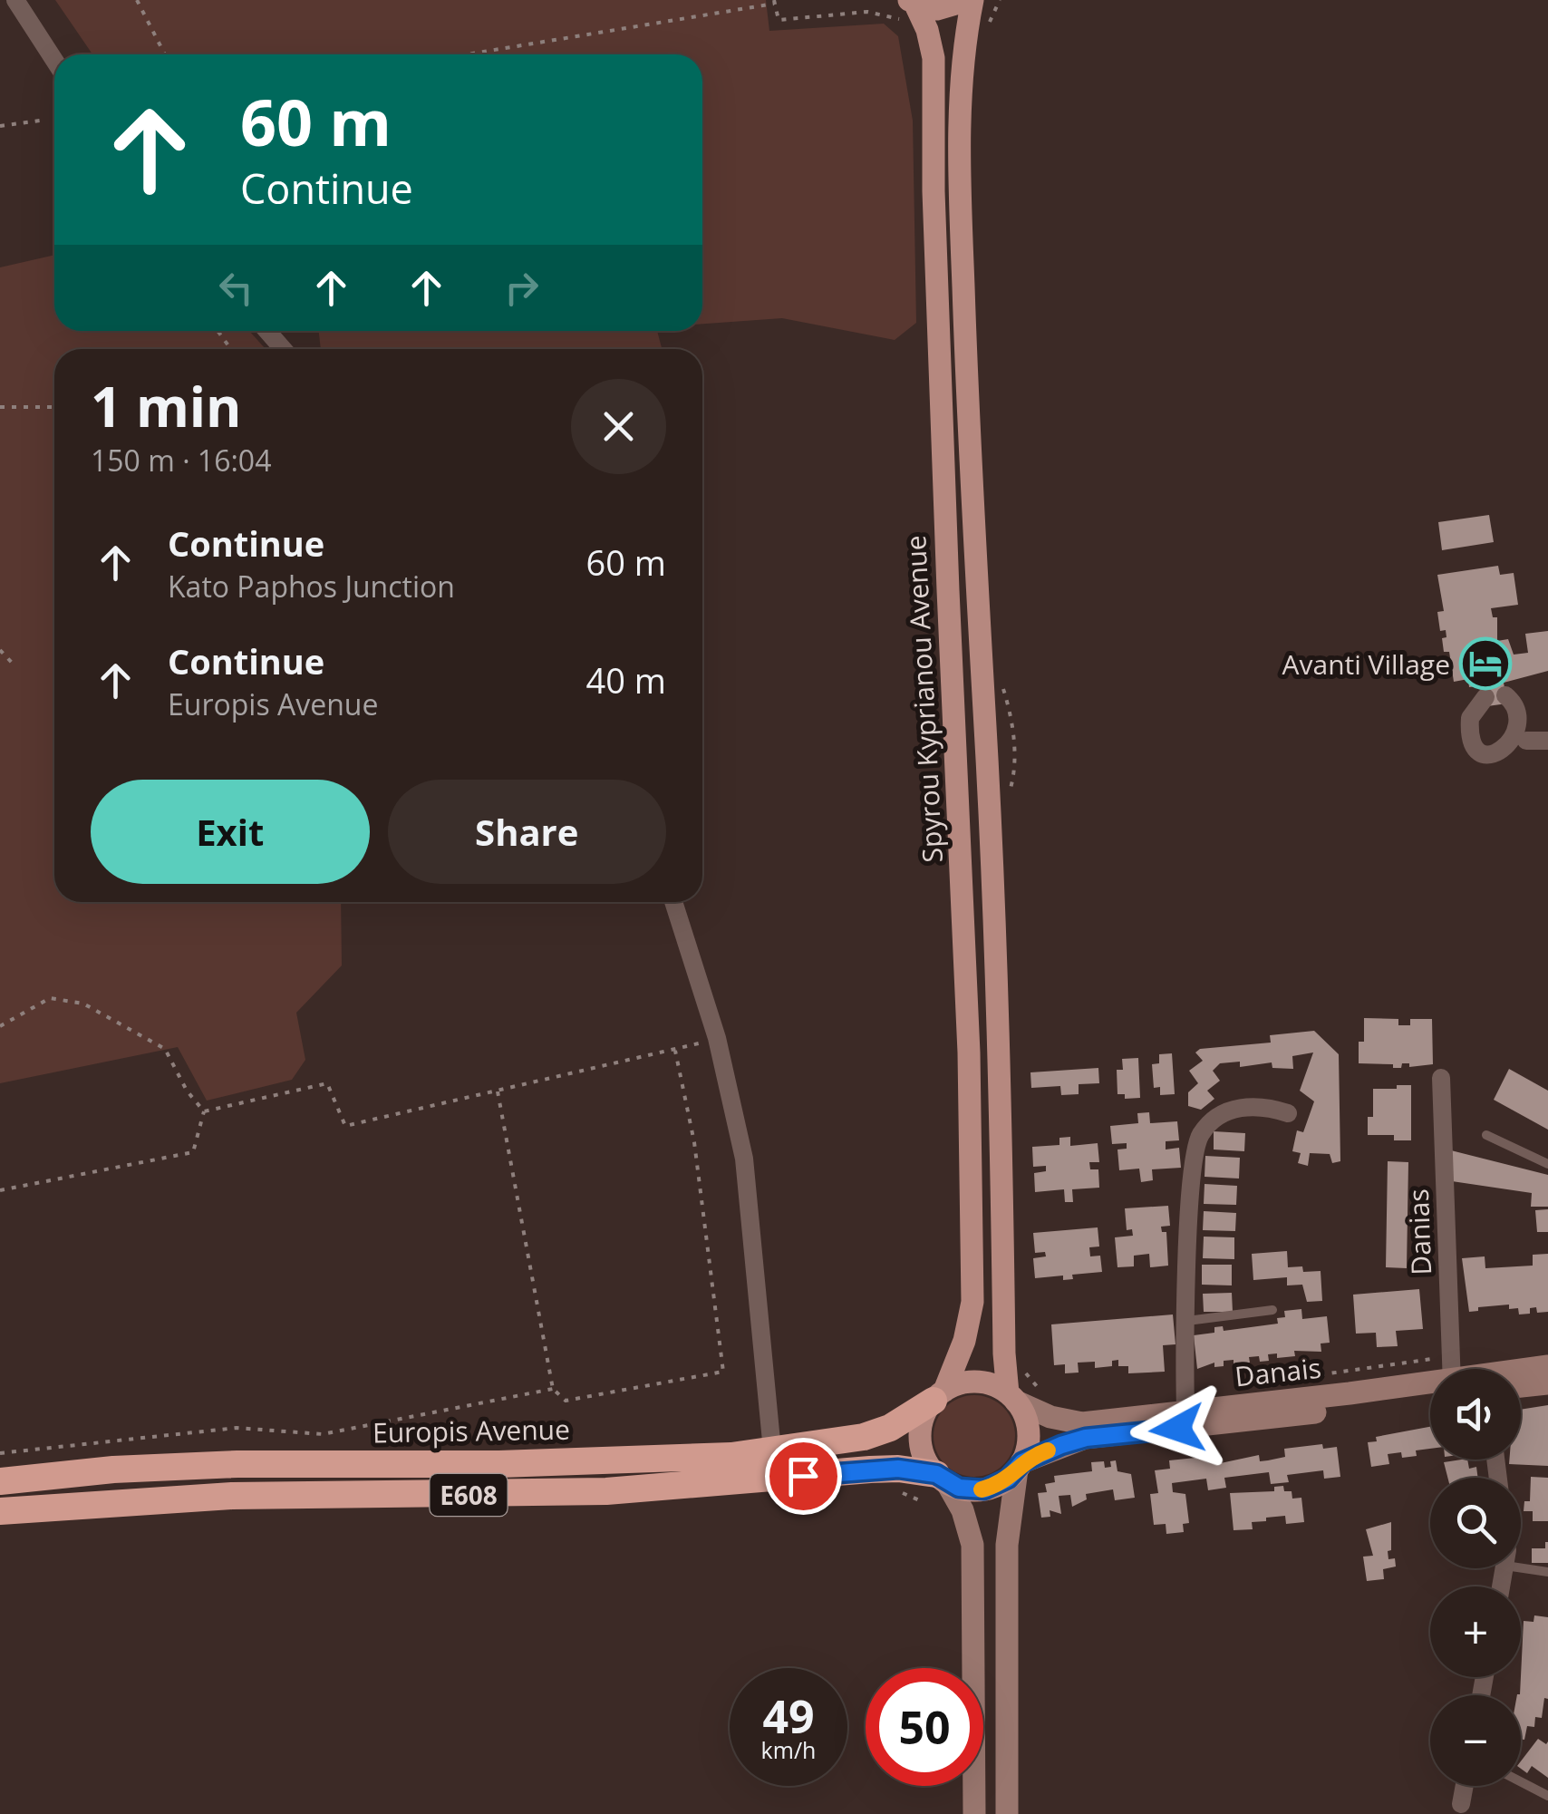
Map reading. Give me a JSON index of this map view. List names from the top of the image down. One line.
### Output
{"streets":{"highway":["Europis Avenue","E608"],"main road":["Spyrou Kyprianou Avenue","Danais"],"street":["Danias"]},"crossings":[["Spyrou Kyprianou Avenue","Danais"],["Spyrou Kyprianou Avenue","Europis Avenue"],["Spyrou Kyprianou Avenue","E608"],["Danais","Europis Avenue"],["Danais","E608"],["Europis Avenue","E608"]],"places":{"hotel":["Avanti Village"]},"page":{"turn":["60 m","Continue"],"heading":["1 min","150 m · 16:04"],"list":[{"name":"Continue","note":"Kato Paphos Junction","value":"60 m"},{"name":"Continue","note":"Europis Avenue","value":"40 m"}],"buttons":["Exit","Share"],"map_buttons":["+","−"],"speed":"49 km/h","limit":"50"}}
